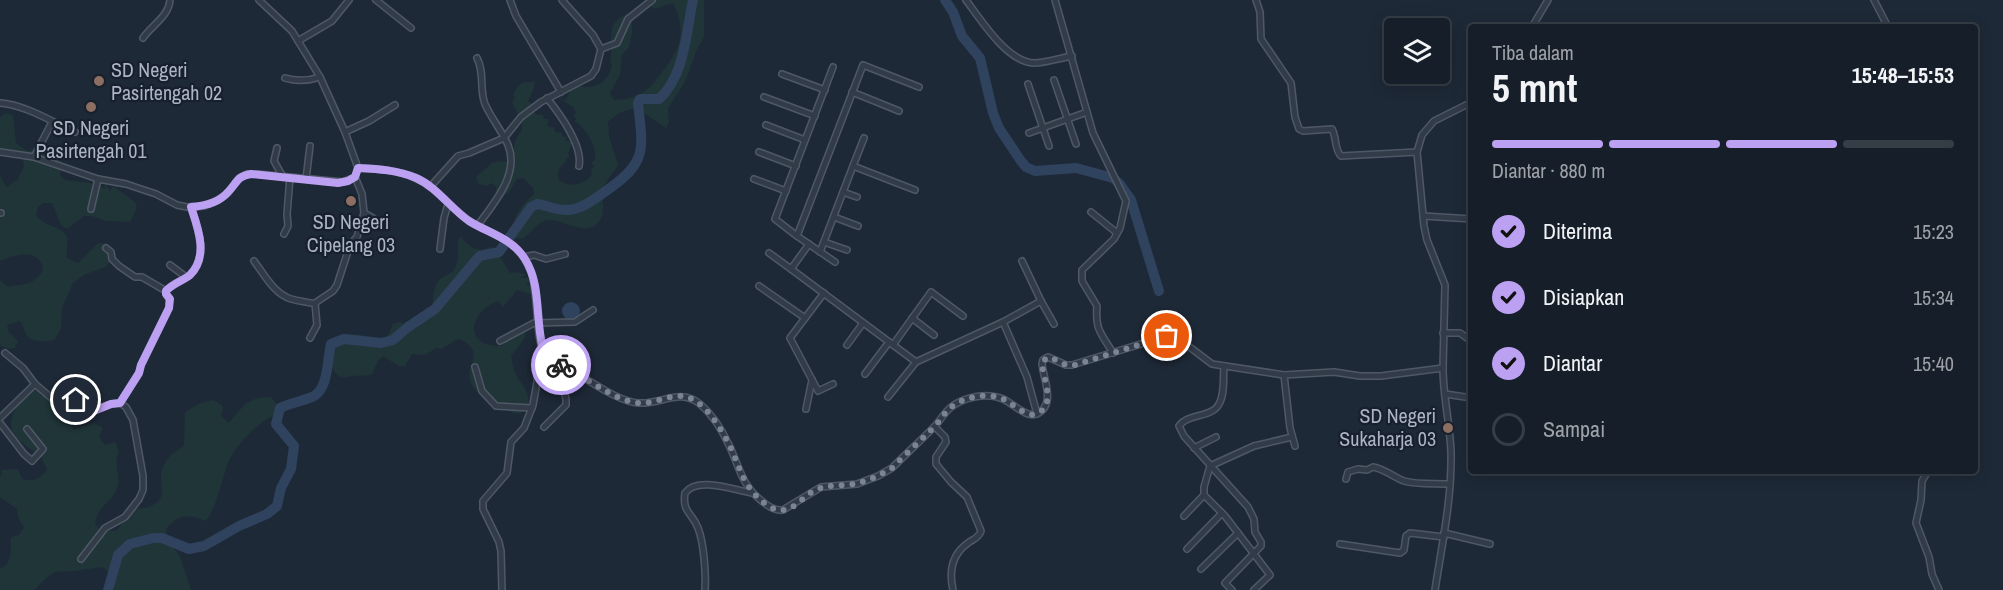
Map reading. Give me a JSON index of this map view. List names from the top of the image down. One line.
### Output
{"places":["SD Negeri Pasirtengah 02","SD Negeri Pasirtengah 01","SD Negeri Cipelang 03","SD Negeri Sukaharja 03"],"page":{"heading":["5 mnt","Tiba dalam","15:48–15:53"],"bar":"Diantar · 880 m","list":[["Diterima","15:23"],["Disiapkan","15:34"],["Diantar","15:40"],"Sampai"]}}
